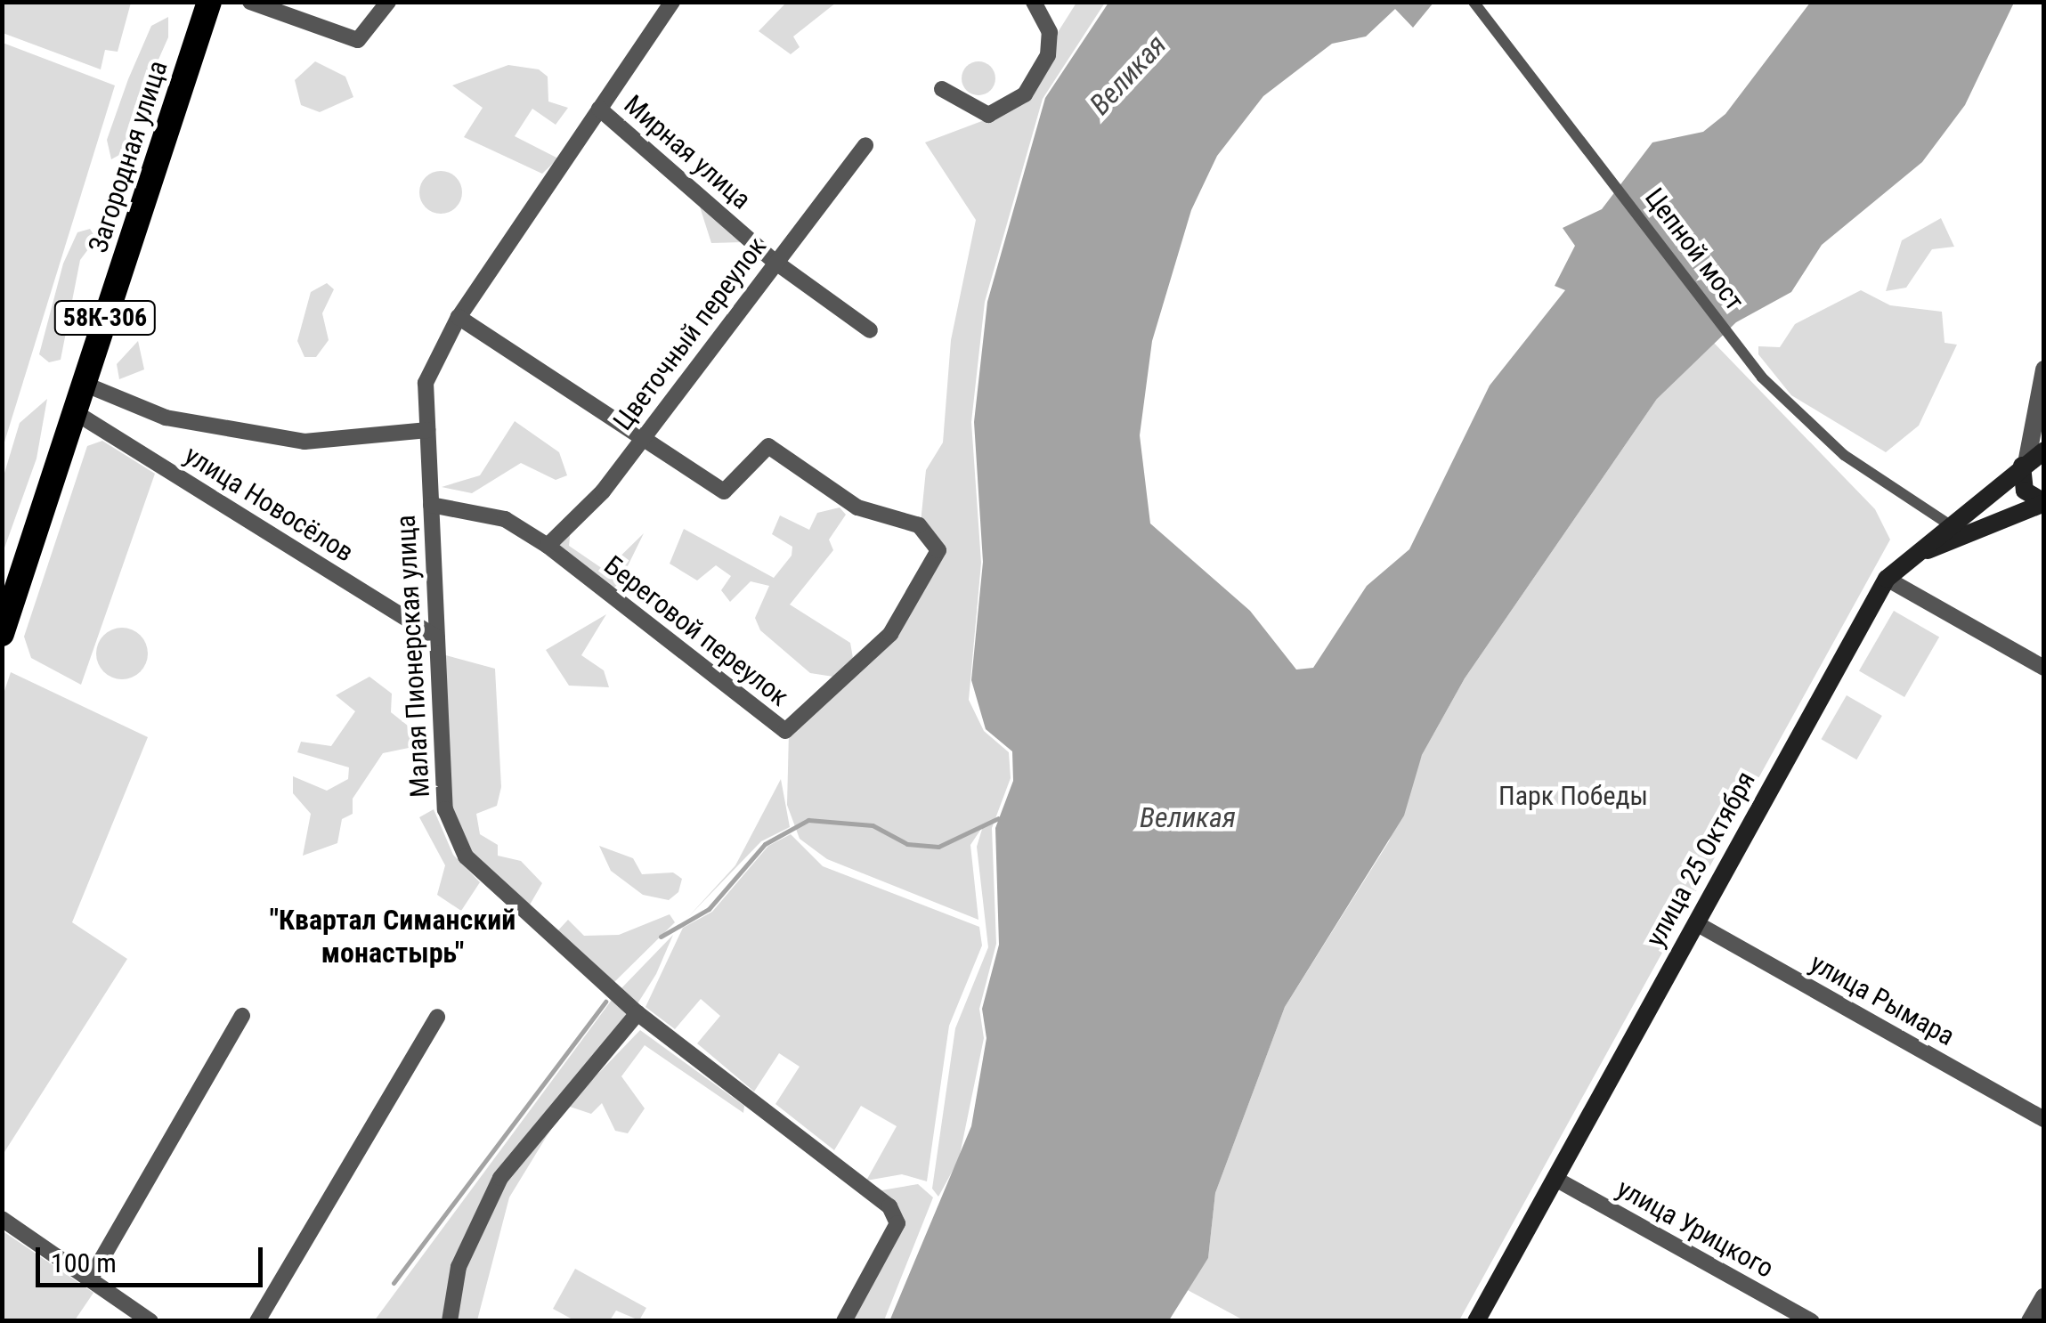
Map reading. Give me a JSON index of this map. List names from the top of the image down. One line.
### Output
{"streets":{"highway":["Загородная улица","58К-306"],"main road":["улица 25 Октября"],"street":["Мирная улица","Цепной мост","Цветочный переулок","улица Новосёлов","Береговой переулок","Малая Пионерская улица","улица Рымара","улица Урицкого"]},"crossings":[["Мирная улица","Цветочный переулок"],["Мирная улица","Малая Пионерская улица"],["Загородная улица","улица Новосёлов"],["Цепной мост","улица 25 Октября"],["Цветочный переулок","Береговой переулок"],["улица Новосёлов","Малая Пионерская улица"],["Береговой переулок","Малая Пионерская улица"],["улица 25 Октября","улица Рымара"],["улица 25 Октября","улица Урицкого"]],"districts":["\"Квартал Симанский монастырь\""],"water":["Великая"],"parks":["Парк Победы"],"scale_bar":"100 m"}
